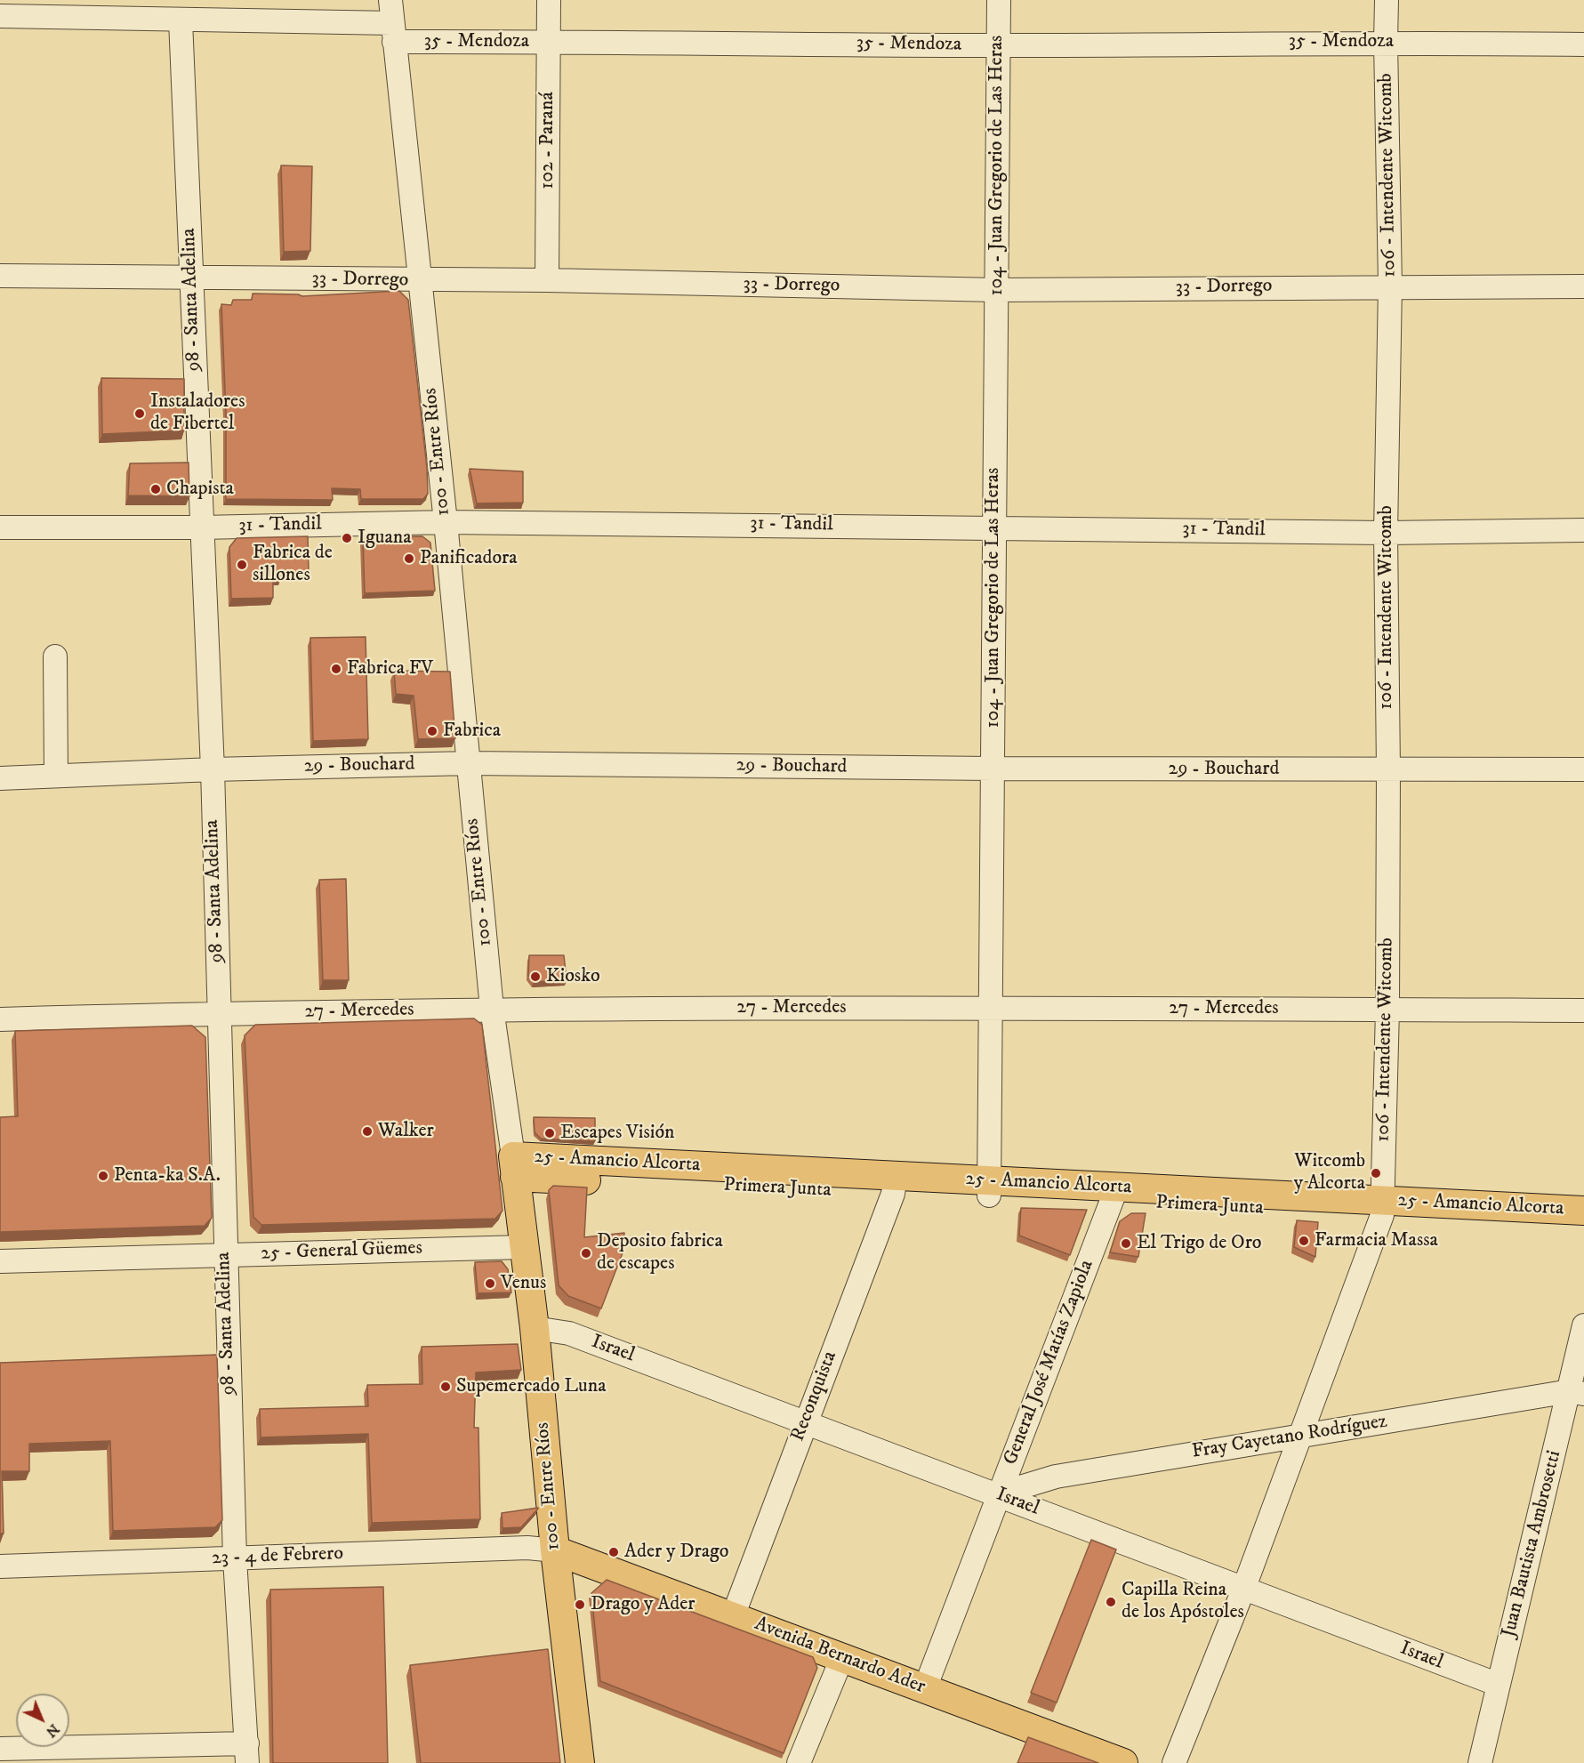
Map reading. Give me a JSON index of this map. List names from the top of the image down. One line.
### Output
{"streets":{"main road":["100 - Entre Ríos","25 - Amancio Alcorta","Primera Junta","Avenida Bernardo Ader"],"street":["35 - Mendoza","102 - Paraná","104 - Juan Gregorio de Las Heras","106 - Intendente Witcomb","33 - Dorrego","98 - Santa Adelina","31 - Tandil","29 - Bouchard","27 - Mercedes","25 - General Güemes","Israel","General José Matías Zapiola","Reconquista","Fray Cayetano Rodríguez","Juan Bautista Ambrosetti","23 - 4 de Febrero"]},"crossings":[["35 - Mendoza","102 - Paraná"],["35 - Mendoza","104 - Juan Gregorio de Las Heras"],["35 - Mendoza","106 - Intendente Witcomb"],["35 - Mendoza","98 - Santa Adelina"],["35 - Mendoza","100 - Entre Ríos"],["102 - Paraná","33 - Dorrego"],["104 - Juan Gregorio de Las Heras","33 - Dorrego"],["104 - Juan Gregorio de Las Heras","31 - Tandil"],["104 - Juan Gregorio de Las Heras","29 - Bouchard"],["104 - Juan Gregorio de Las Heras","27 - Mercedes"],["104 - Juan Gregorio de Las Heras","Primera Junta"],["106 - Intendente Witcomb","33 - Dorrego"],["106 - Intendente Witcomb","31 - Tandil"],["106 - Intendente Witcomb","29 - Bouchard"],["106 - Intendente Witcomb","27 - Mercedes"],["106 - Intendente Witcomb","25 - Amancio Alcorta"],["106 - Intendente Witcomb","Primera Junta"],["106 - Intendente Witcomb","Israel"],["106 - Intendente Witcomb","Fray Cayetano Rodríguez"],["33 - Dorrego","98 - Santa Adelina"],["33 - Dorrego","100 - Entre Ríos"],["98 - Santa Adelina","31 - Tandil"],["98 - Santa Adelina","29 - Bouchard"],["98 - Santa Adelina","27 - Mercedes"],["98 - Santa Adelina","25 - General Güemes"],["98 - Santa Adelina","23 - 4 de Febrero"],["100 - Entre Ríos","31 - Tandil"],["100 - Entre Ríos","29 - Bouchard"],["100 - Entre Ríos","27 - Mercedes"],["100 - Entre Ríos","Primera Junta"],["100 - Entre Ríos","25 - General Güemes"],["100 - Entre Ríos","Israel"],["100 - Entre Ríos","23 - 4 de Febrero"],["100 - Entre Ríos","Avenida Bernardo Ader"],["25 - Amancio Alcorta","Primera Junta"],["Primera Junta","General José Matías Zapiola"],["Primera Junta","Reconquista"],["Israel","General José Matías Zapiola"],["Israel","Reconquista"],["Israel","Fray Cayetano Rodríguez"],["Israel","Juan Bautista Ambrosetti"],["General José Matías Zapiola","Fray Cayetano Rodríguez"],["General José Matías Zapiola","Avenida Bernardo Ader"],["Reconquista","Avenida Bernardo Ader"],["Fray Cayetano Rodríguez","Juan Bautista Ambrosetti"],["23 - 4 de Febrero","Avenida Bernardo Ader"]],"places":["Instaladores de Fibertel","Chapista","Iguana","Panificadora","Fabrica de sillones","Fabrica FV","Fabrica","Kiosko","Walker","Escapes Visión","Witcomb y Alcorta","Penta-ka S.A.","Farmacia Massa","El Trigo de Oro","Deposito fabrica de escapes","Venus","Supemercado Luna","Ader y Drago","Capilla Reina de los Apóstoles","Drago y Ader"],"north":"bottom right"}
